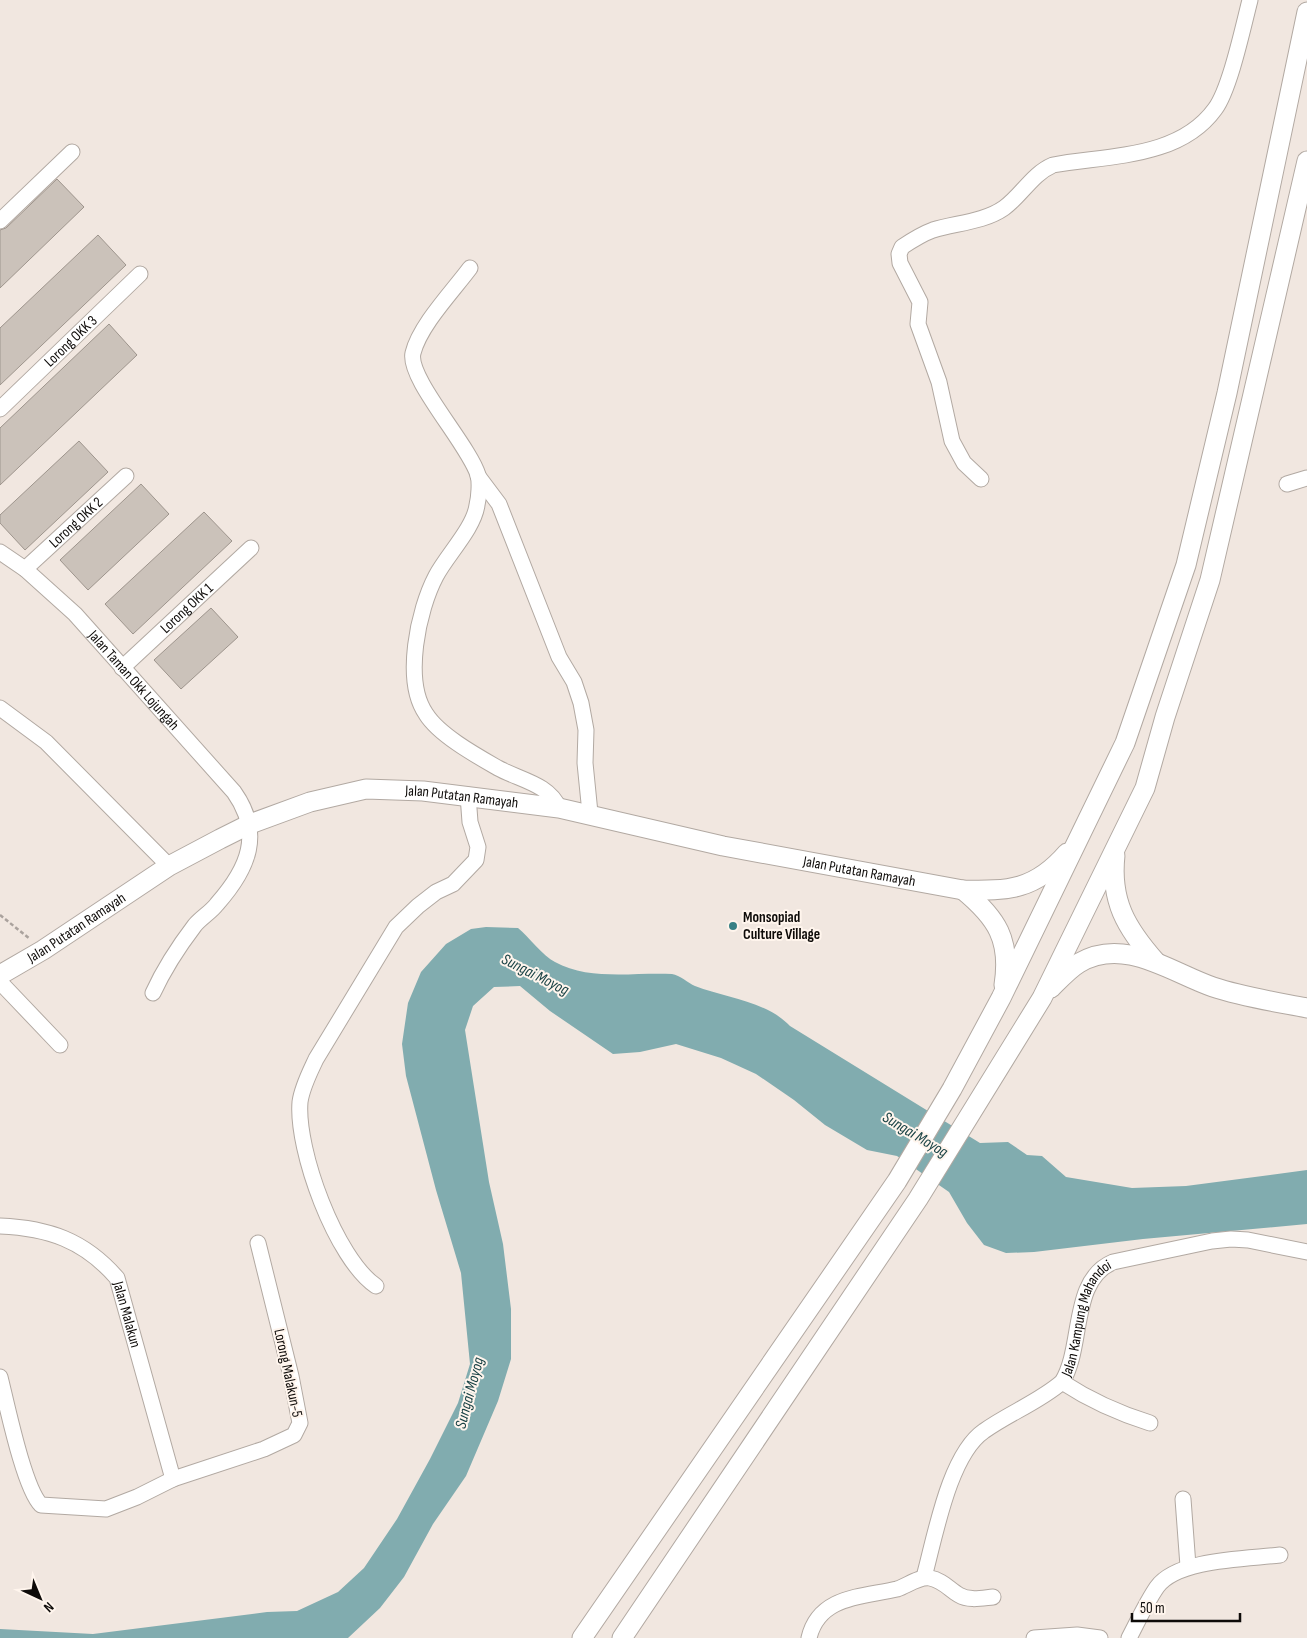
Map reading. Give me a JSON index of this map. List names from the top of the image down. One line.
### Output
{"streets":{"main road":["Jalan Putatan Ramayah"],"street":["Lorong OKK 3","Lorong OKK 2","Lorong OKK 1","Jalan Taman Okk Lojungah","Jalan Malakun","Jalan Kampung Mahandoi","Lorong Malakun-5"]},"crossings":[["Lorong OKK 2","Jalan Taman Okk Lojungah"],["Lorong OKK 1","Jalan Taman Okk Lojungah"],["Jalan Taman Okk Lojungah","Jalan Putatan Ramayah"],["Jalan Malakun","Lorong Malakun-5"]],"water":["Sungai Moyog"],"places":["Monsopiad Culture Village"],"scale_bar":"50 m","north":"bottom right"}
